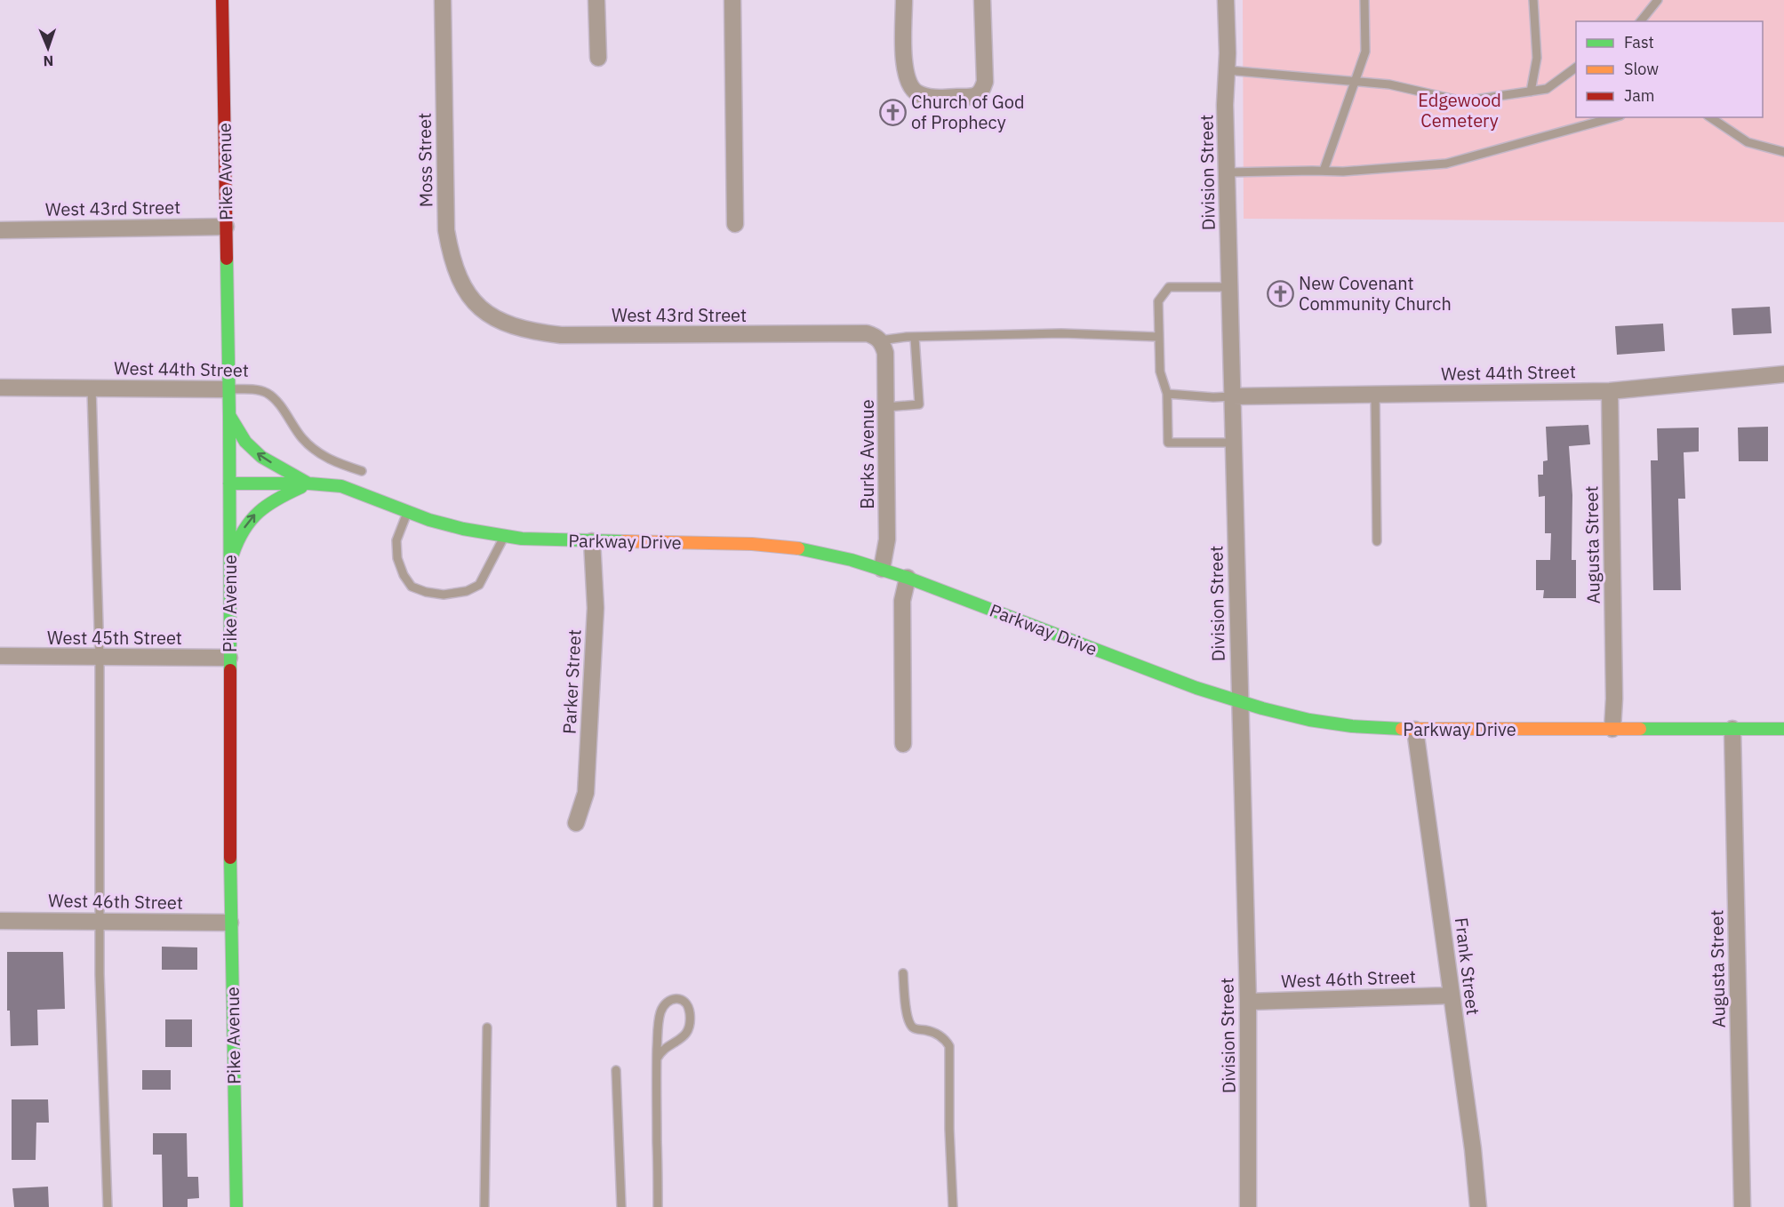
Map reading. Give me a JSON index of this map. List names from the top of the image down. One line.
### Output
{"streets":{"street":["Moss Street","Pike Avenue","Division Street","West 43rd Street","West 44th Street","Burks Avenue","Parkway Drive","Augusta Street","West 45th Street","Parker Street","West 46th Street","Frank Street"]},"crossings":[["Moss Street","West 43rd Street"],["Pike Avenue","West 43rd Street"],["Pike Avenue","West 44th Street"],["Pike Avenue","Parkway Drive"],["Pike Avenue","West 45th Street"],["Pike Avenue","West 46th Street"],["Division Street","West 44th Street"],["Division Street","Parkway Drive"],["Division Street","West 46th Street"],["West 43rd Street","Burks Avenue"],["West 44th Street","Augusta Street"],["Burks Avenue","Parkway Drive"],["Parkway Drive","Augusta Street"],["Parkway Drive","Parker Street"],["Parkway Drive","Frank Street"],["West 46th Street","Frank Street"]],"parks":["Edgewood Cemetery"],"places":{"church":["Church of God of Prophecy","New Covenant Community Church"]},"legend":["Fast","Slow","Jam"],"north":"bottom"}
